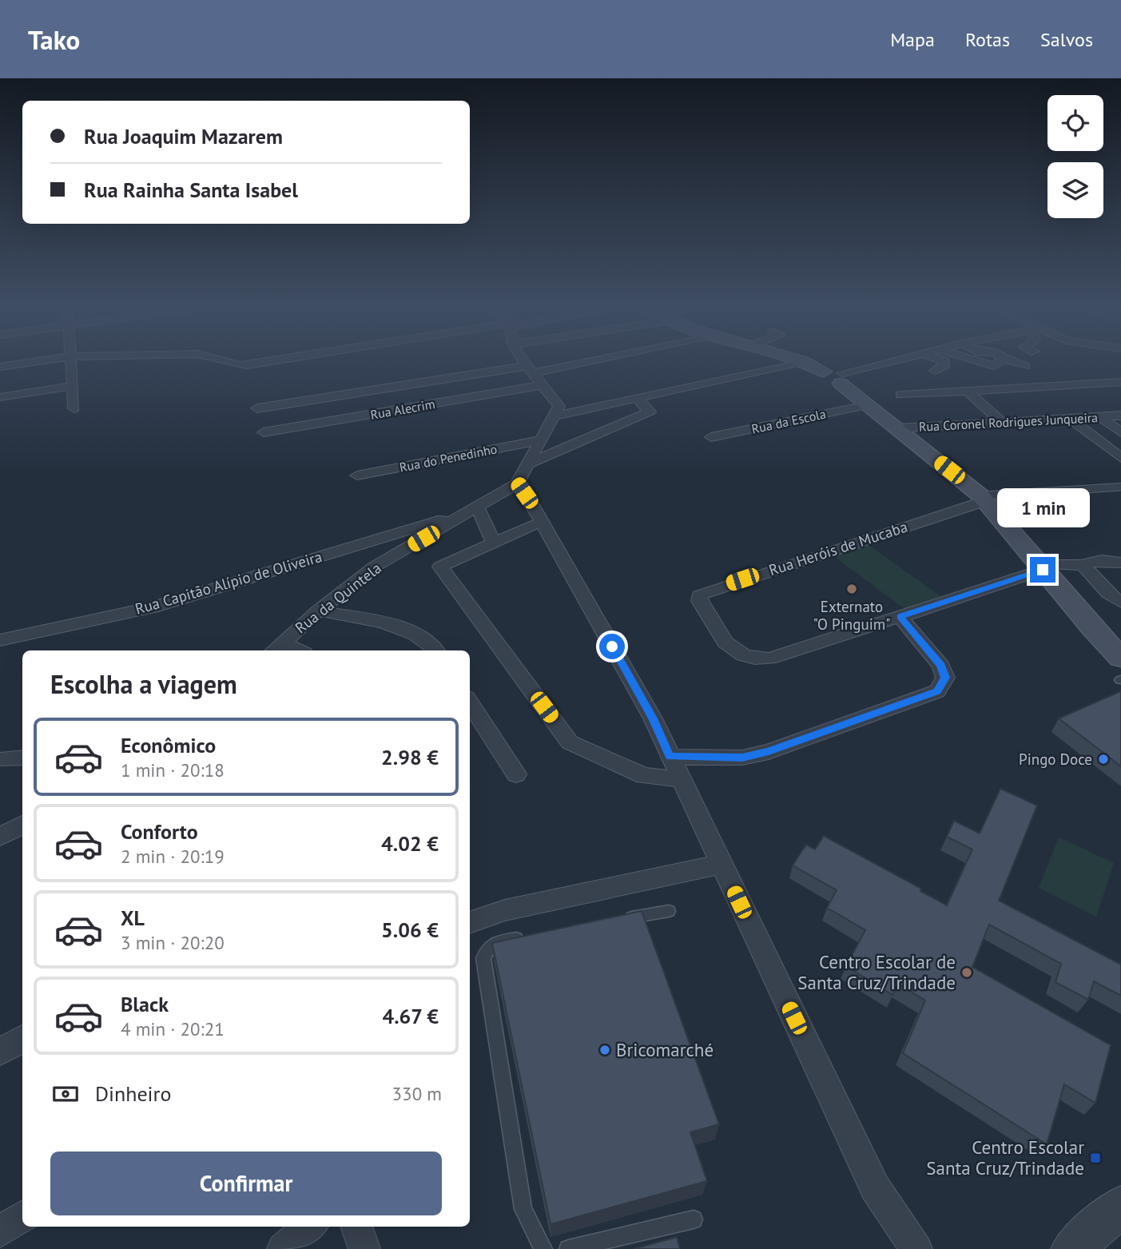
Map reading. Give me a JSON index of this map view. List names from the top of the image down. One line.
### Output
{"streets":{"street":["Rua Alecrim","Rua da Escola","Rua Coronel Rodrigues Junqueira","Rua do Penedinho","Rua Heróis de Mucaba","Rua Capitão Alípio de Oliveira","Rua da Quintela"]},"crossings":[["Rua Capitão Alípio de Oliveira","Rua da Quintela"]],"places":{"other":["Externato \"O Pinguim\"","Pingo Doce","Centro Escolar de Santa Cruz/Trindade","Bricomarché"],"transit":["Centro Escolar Santa Cruz/Trindade"]},"page":{"header":"Tako","nav":["Mapa","Rotas","Salvos"],"banner":["Rua Joaquim Mazarem","Rua Rainha Santa Isabel"],"bubble":"1 min","heading":"Escolha a viagem","list":[{"name":"Econômico","note":"1 min · 20:18","value":"2.98 €"},{"name":"Conforto","note":"2 min · 20:19","value":"4.02 €"},{"name":"XL","note":"3 min · 20:20","value":"5.06 €"},{"name":"Black","note":"4 min · 20:21","value":"4.67 €"}],"pay":["Dinheiro","330 m"],"buttons":"Confirmar"}}
